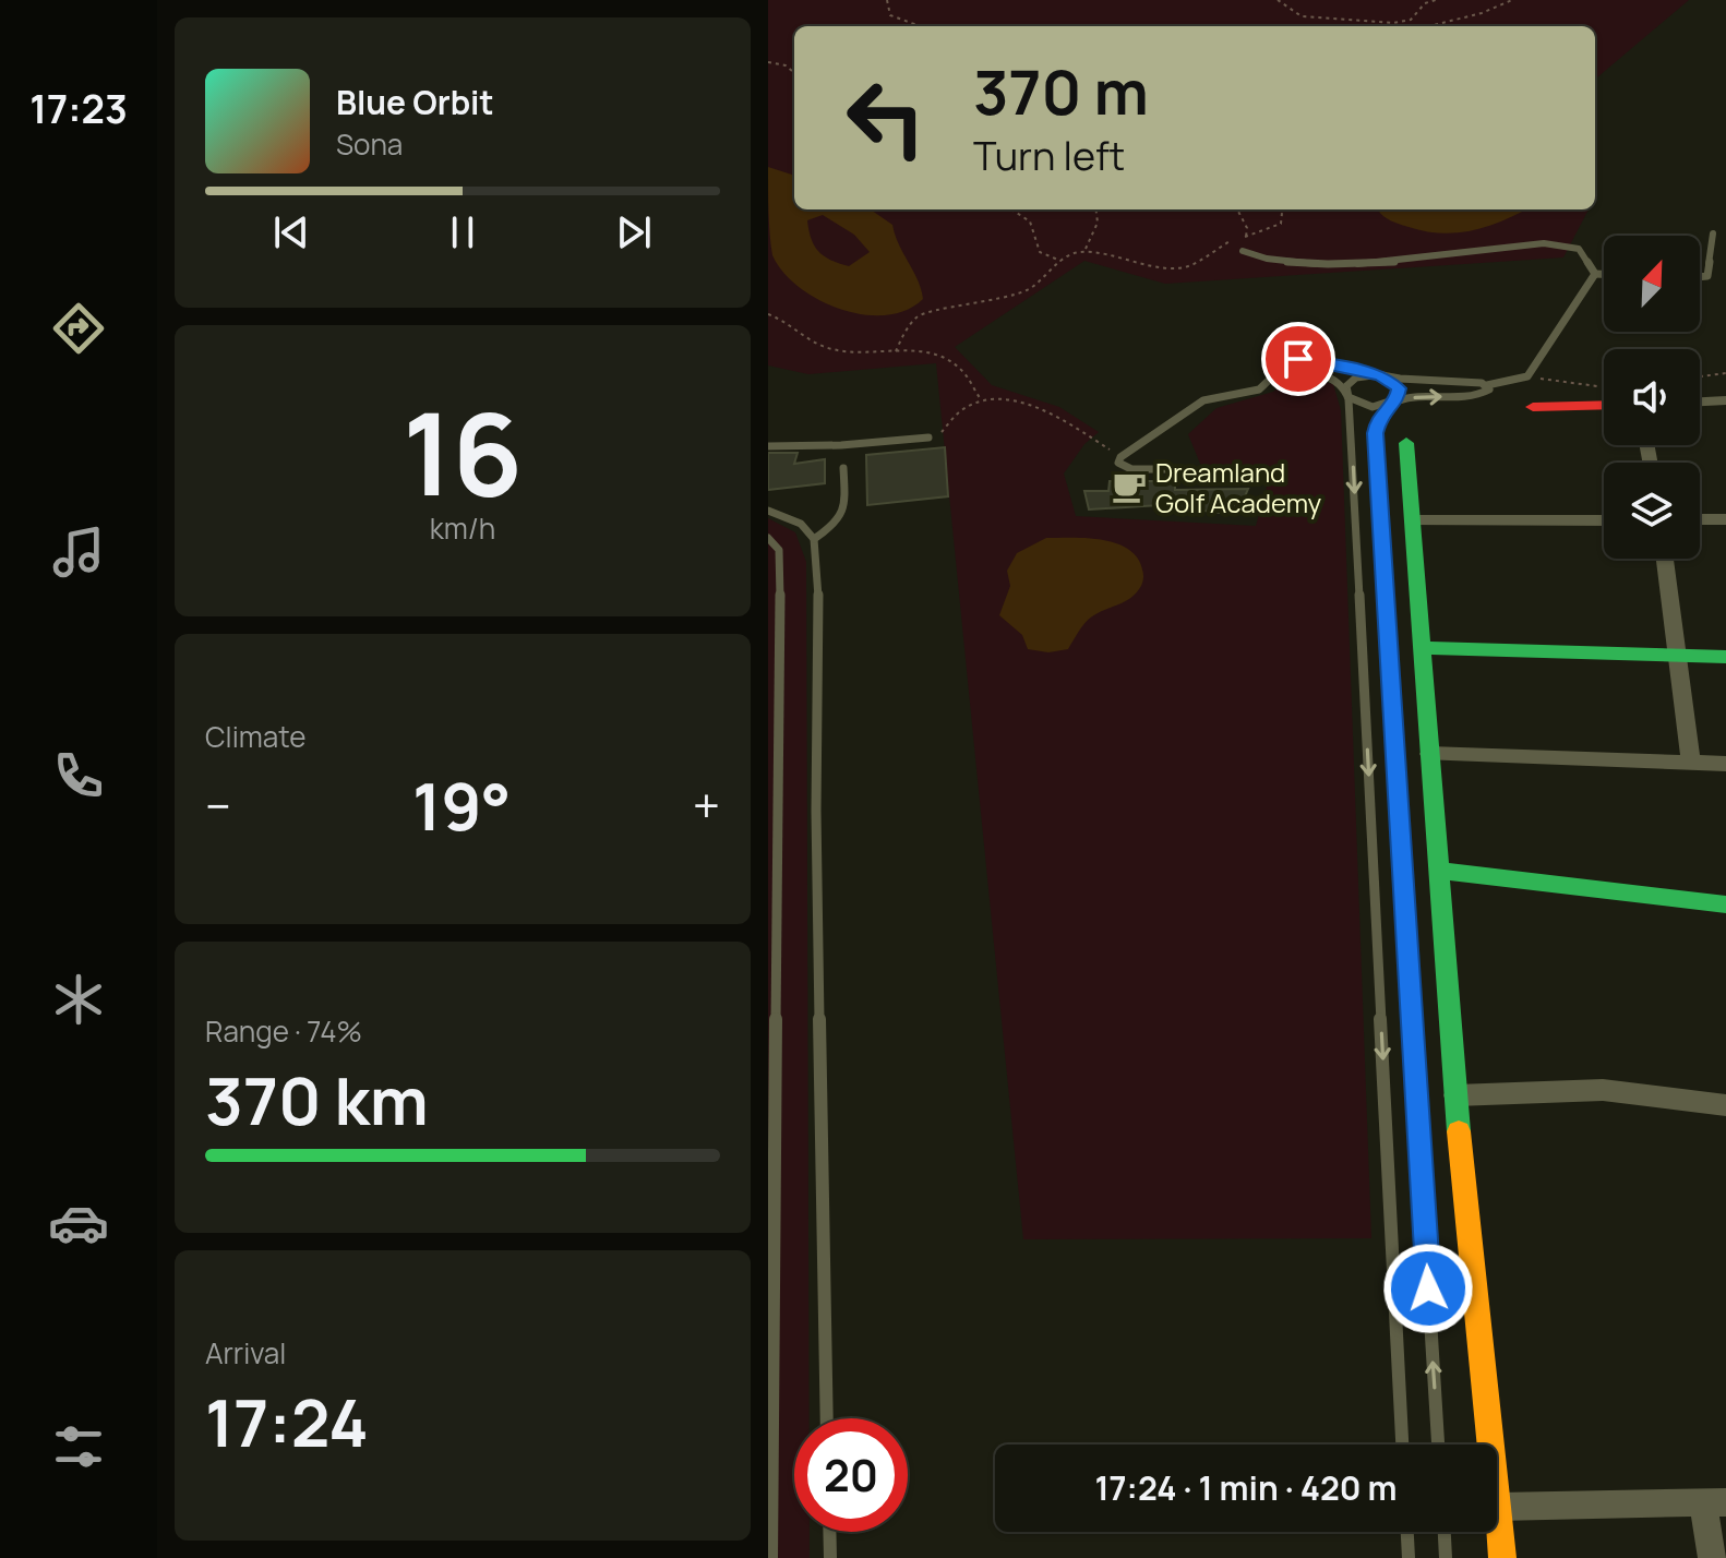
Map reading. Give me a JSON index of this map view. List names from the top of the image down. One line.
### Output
{"places":{"cafe":["Dreamland Golf Academy"]},"north":"top right","page":{"tabs":"17:23","turn":["370 m","Turn left"],"song":["Blue Orbit","Sona"],"tile":[["16","km/h"],"Climate",["Range · 74%","370 km"],["Arrival","17:24"]],"heat":["−","19°","+"],"limit":"20","trip":"17:24 · 1 min · 420 m"}}
